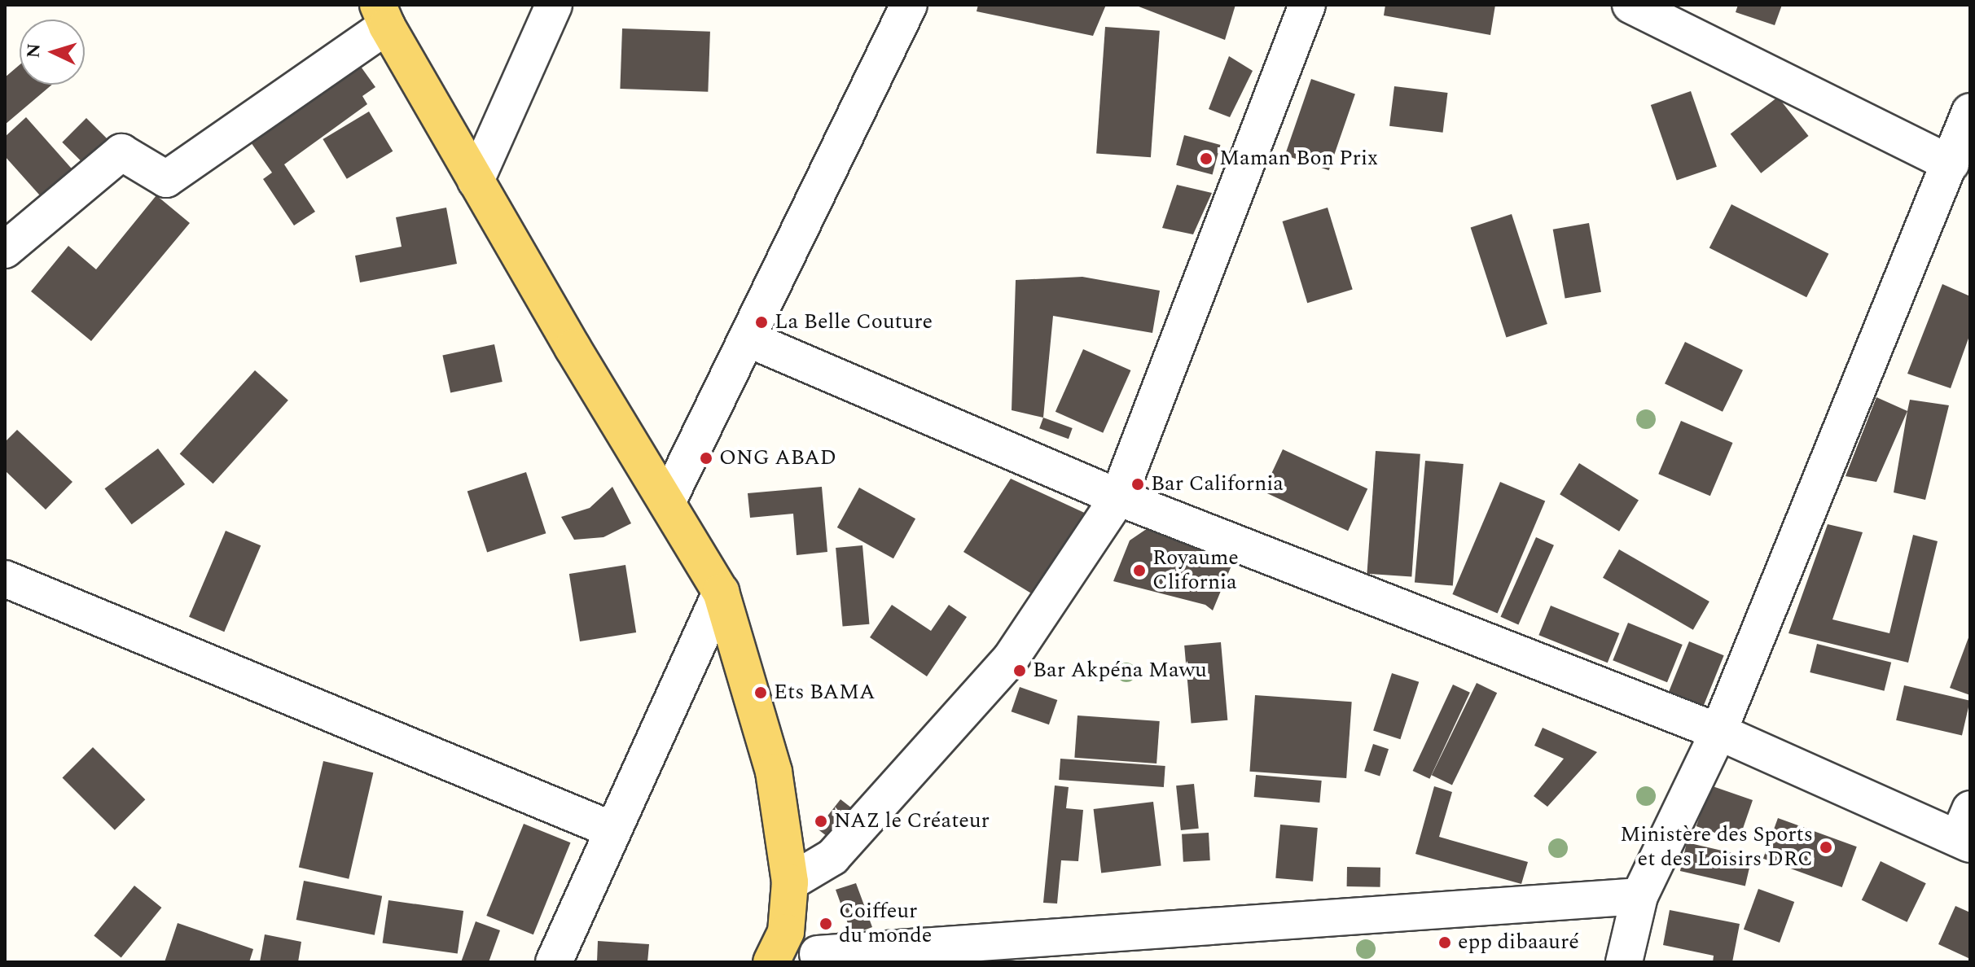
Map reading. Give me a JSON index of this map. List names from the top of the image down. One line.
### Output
{"places":["Maman Bon Prix","La Belle Couture","ONG ABAD","Bar California","Royaume Clifornia","Bar Akpéna Mawu","Ets BAMA","NAZ le Créateur","Ministère des Sports et des Loisirs DRC","Coiffeur du monde","epp dibaauré"],"north":"left"}
